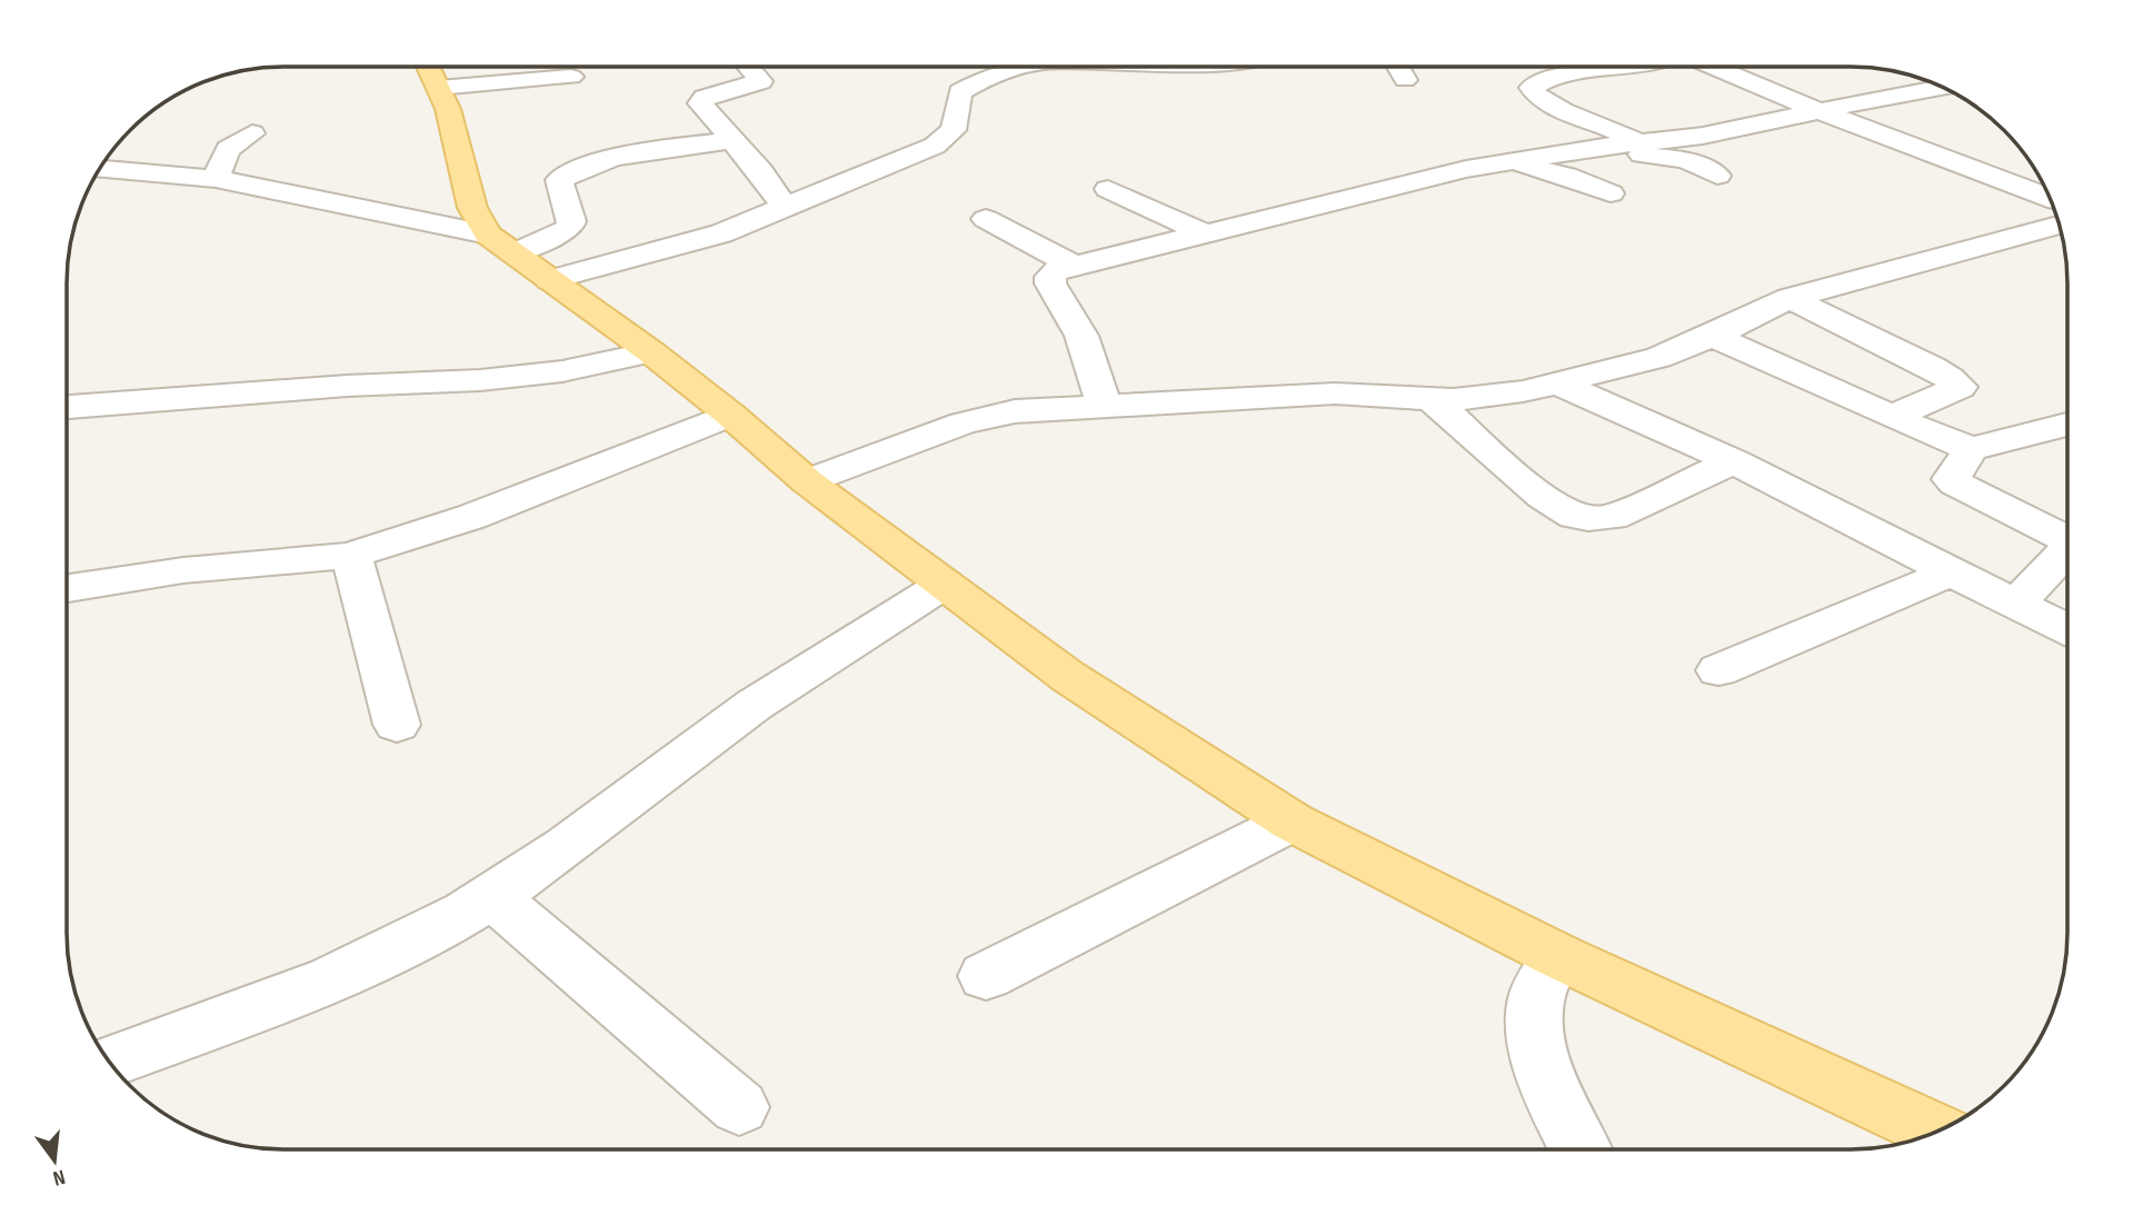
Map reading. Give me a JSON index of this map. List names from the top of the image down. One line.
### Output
{"north":"bottom"}
